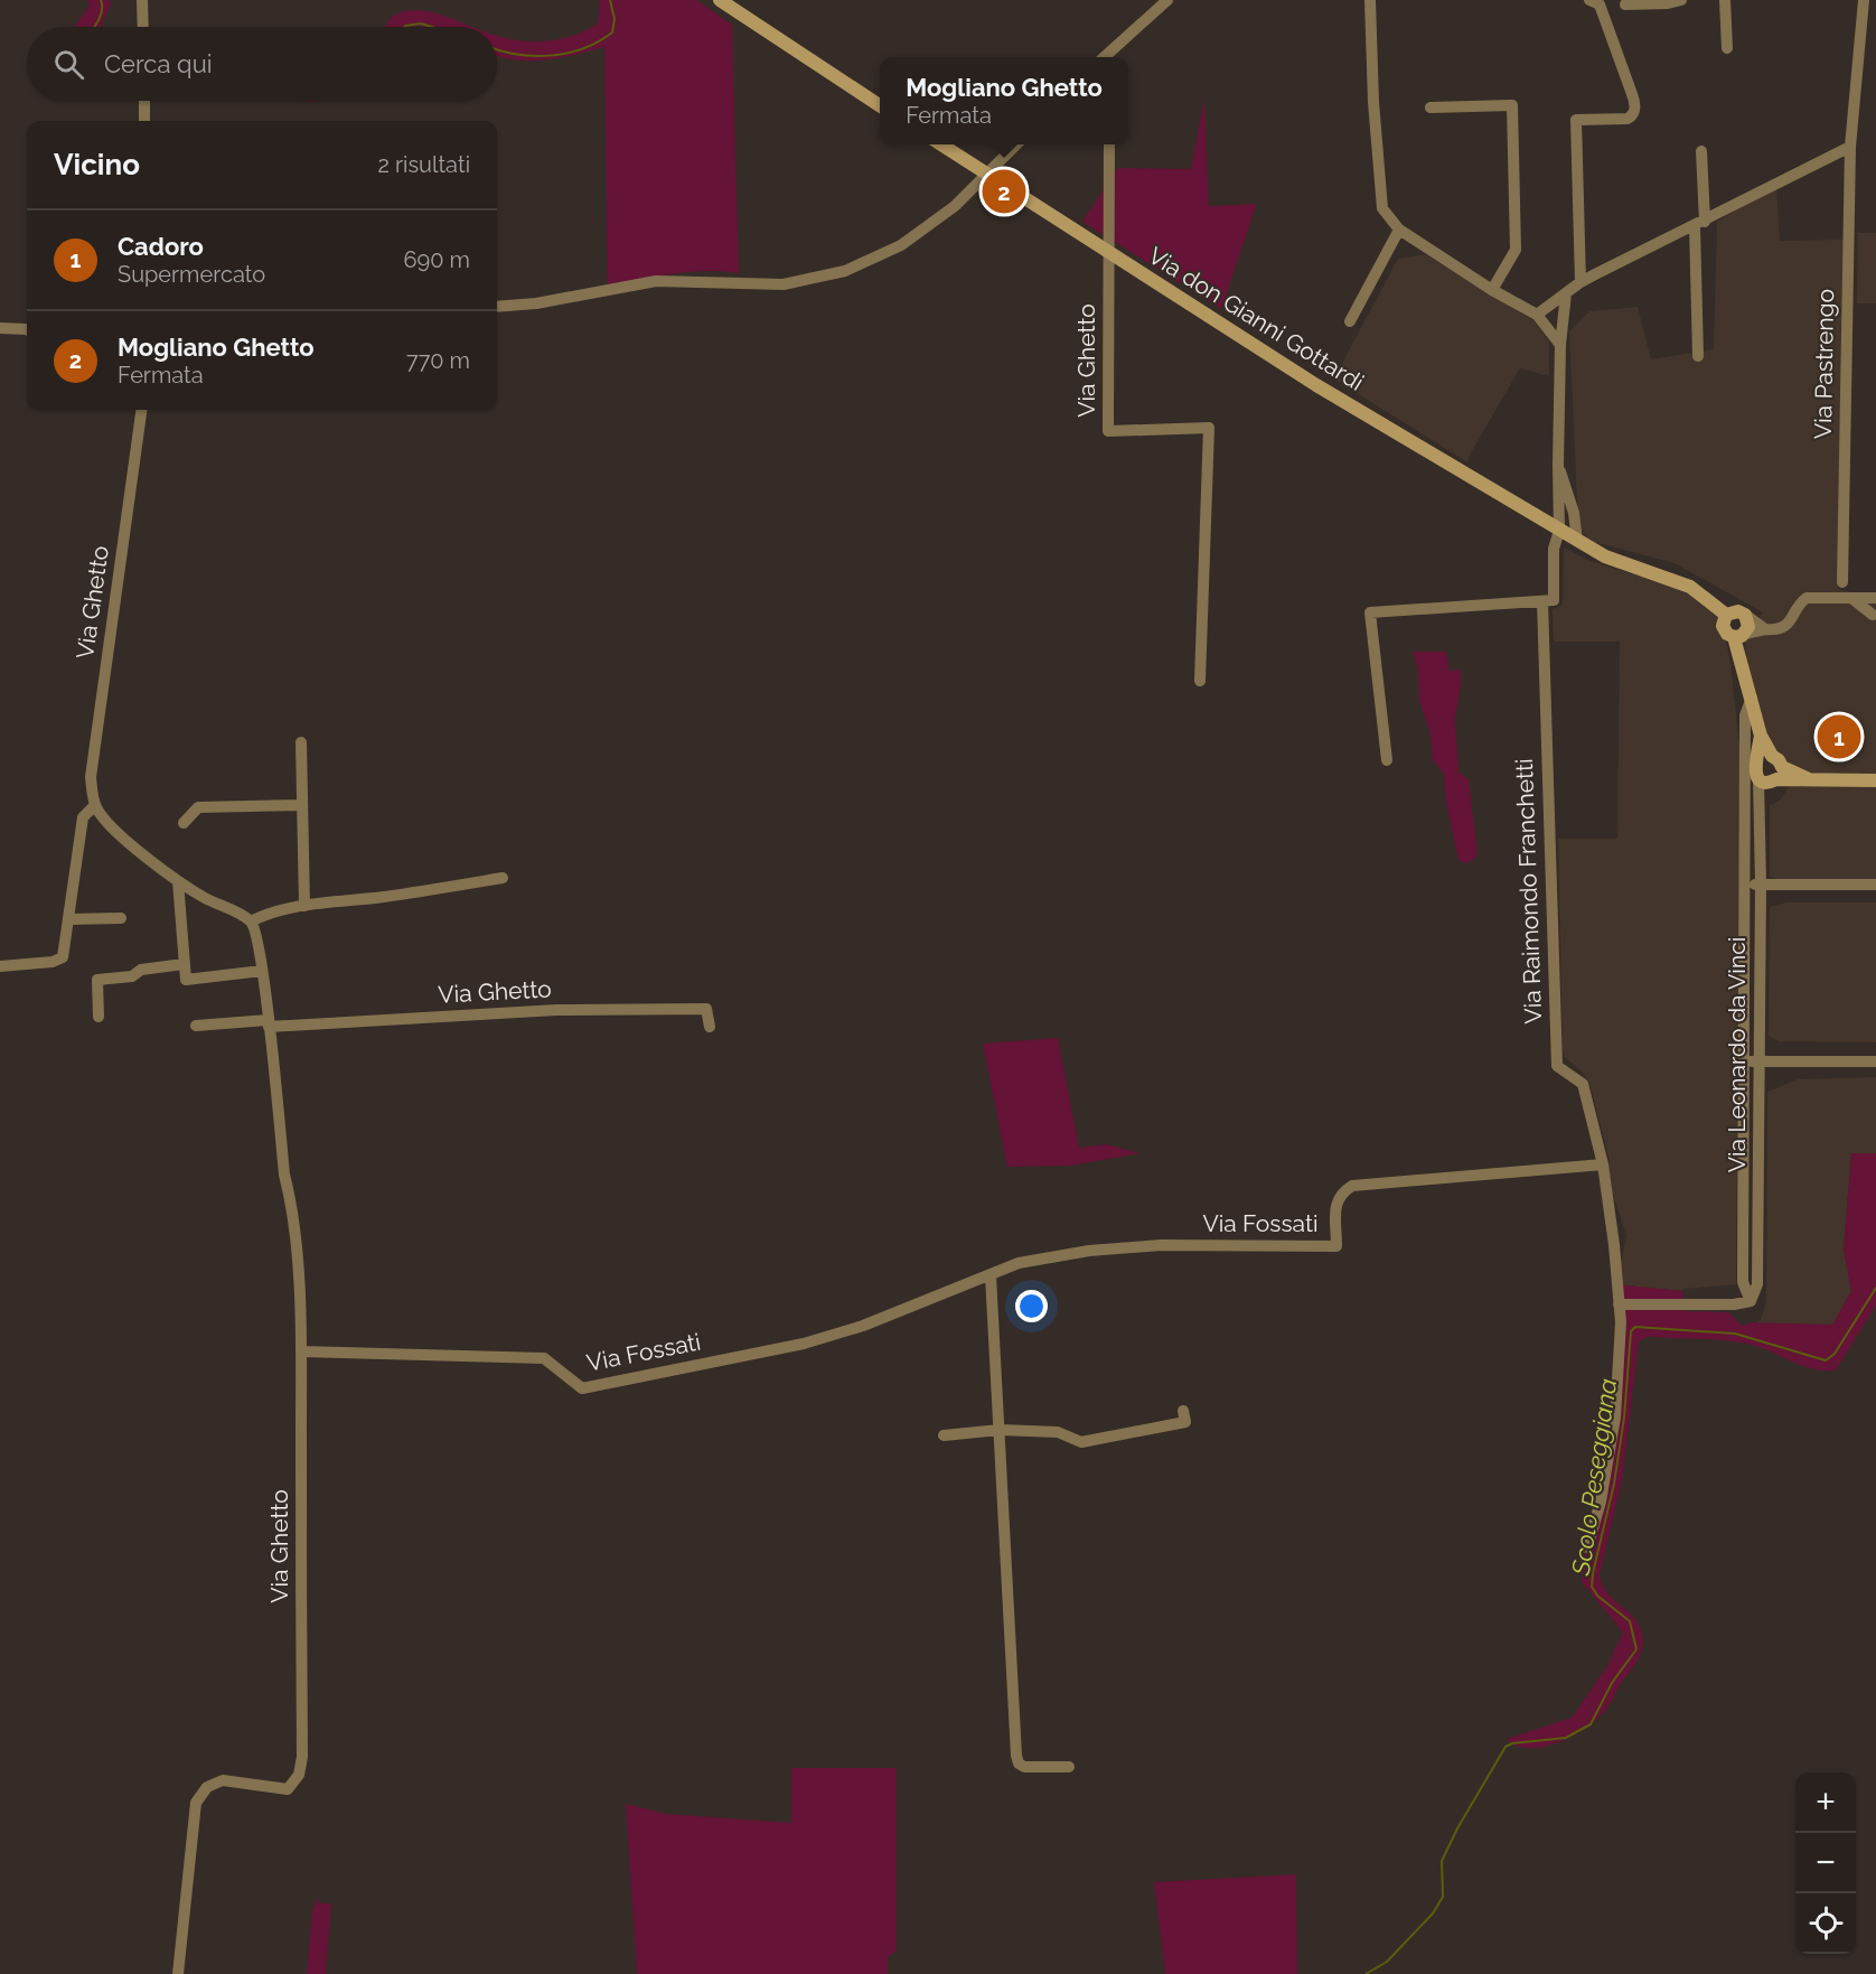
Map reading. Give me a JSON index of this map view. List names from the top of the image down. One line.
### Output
{"streets":{"main road":["Via don Gianni Gottardi"],"street":["Via Ghetto","Via Pastrengo","Via Raimondo Franchetti","Via Leonardo da Vinci","Via Fossati"]},"crossings":[["Via don Gianni Gottardi","Via Ghetto"],["Via don Gianni Gottardi","Via Raimondo Franchetti"],["Via Ghetto","Via Fossati"],["Via Raimondo Franchetti","Via Fossati"]],"water":["Scolo Peseggiana"],"page":{"search":"Cerca qui","popup":["Mogliano Ghetto","Fermata"],"heading":["Vicino","2 risultati"],"pins":["2","1"],"list":[{"mark":"1","name":"Cadoro","note":"Supermercato","value":"690 m"},{"mark":"2","name":"Mogliano Ghetto","note":"Fermata","value":"770 m"}],"map_buttons":["+","−"]}}
